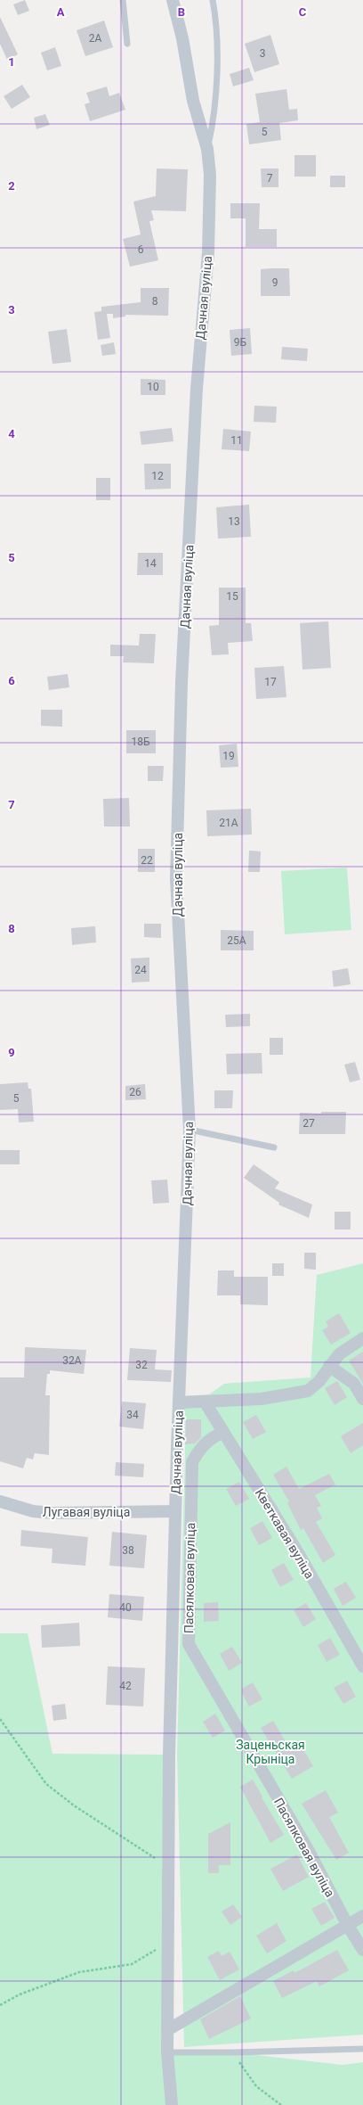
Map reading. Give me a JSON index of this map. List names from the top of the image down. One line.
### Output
{"streets":{"street":["Дачная вуліца","Лугавая вуліца","Кветкавая вуліца","Пасялковая вуліца"]},"crossings":[["Дачная вуліца","Лугавая вуліца"],["Кветкавая вуліца","Пасялковая вуліца"]],"parks":["Заценьская Крыніца"],"house_numbers":["2А","3","5","7","6","9","8","9Б","10","11","12","13","14","15","17","18Б","19","21А","22","25А","24","26","5","27","32А","32","34","38","40","42"],"grid":{"columns":["A","B","C"],"rows":["1","2","3","4","5","6","7","8","9"]}}
